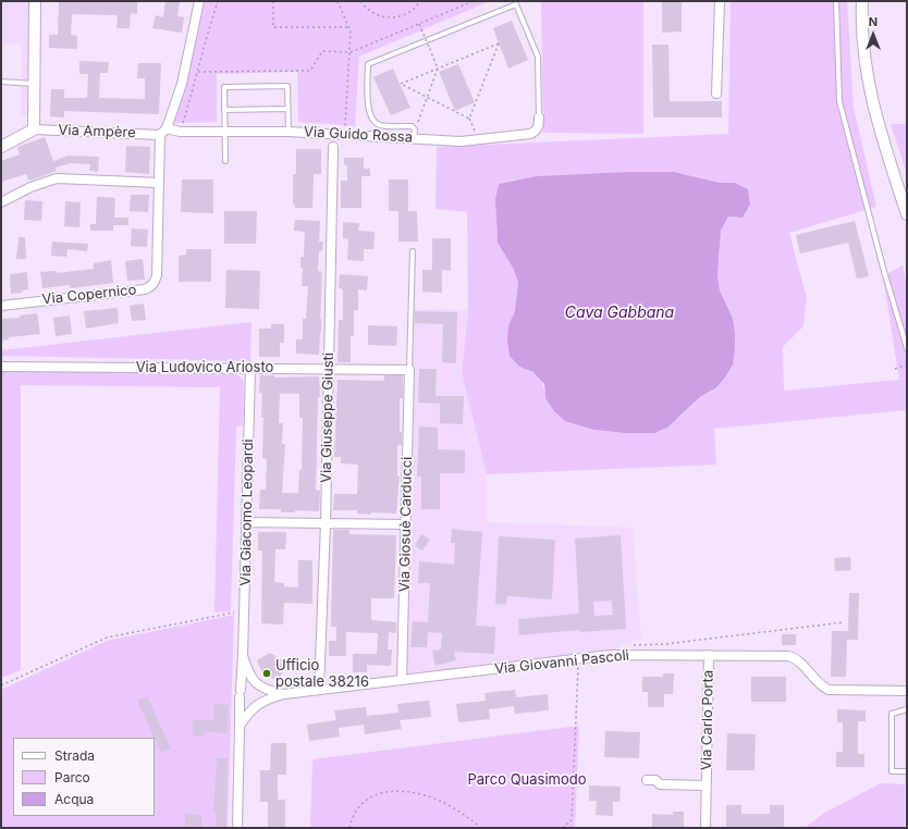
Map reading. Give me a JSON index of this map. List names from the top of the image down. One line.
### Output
{"streets":{"street":["Via Ampère","Via Guido Rossa","Via Copernico","Via Ludovico Ariosto","Via Giuseppe Giusti","Via Giacomo Leopardi","Via Giosuè Carducci","Via Giovanni Pascoli","Via Carlo Porta"]},"crossings":[["Via Ampère","Via Guido Rossa"],["Via Ampère","Via Copernico"],["Via Guido Rossa","Via Copernico"],["Via Ludovico Ariosto","Via Giuseppe Giusti"],["Via Ludovico Ariosto","Via Giacomo Leopardi"],["Via Ludovico Ariosto","Via Giosuè Carducci"],["Via Giuseppe Giusti","Via Giovanni Pascoli"],["Via Giacomo Leopardi","Via Giovanni Pascoli"],["Via Giosuè Carducci","Via Giovanni Pascoli"],["Via Giovanni Pascoli","Via Carlo Porta"]],"water":["Cava Gabbana"],"parks":["Parco Quasimodo"],"places":["Ufficio postale 38216"],"legend":["Strada","Parco","Acqua"],"north":"top"}
